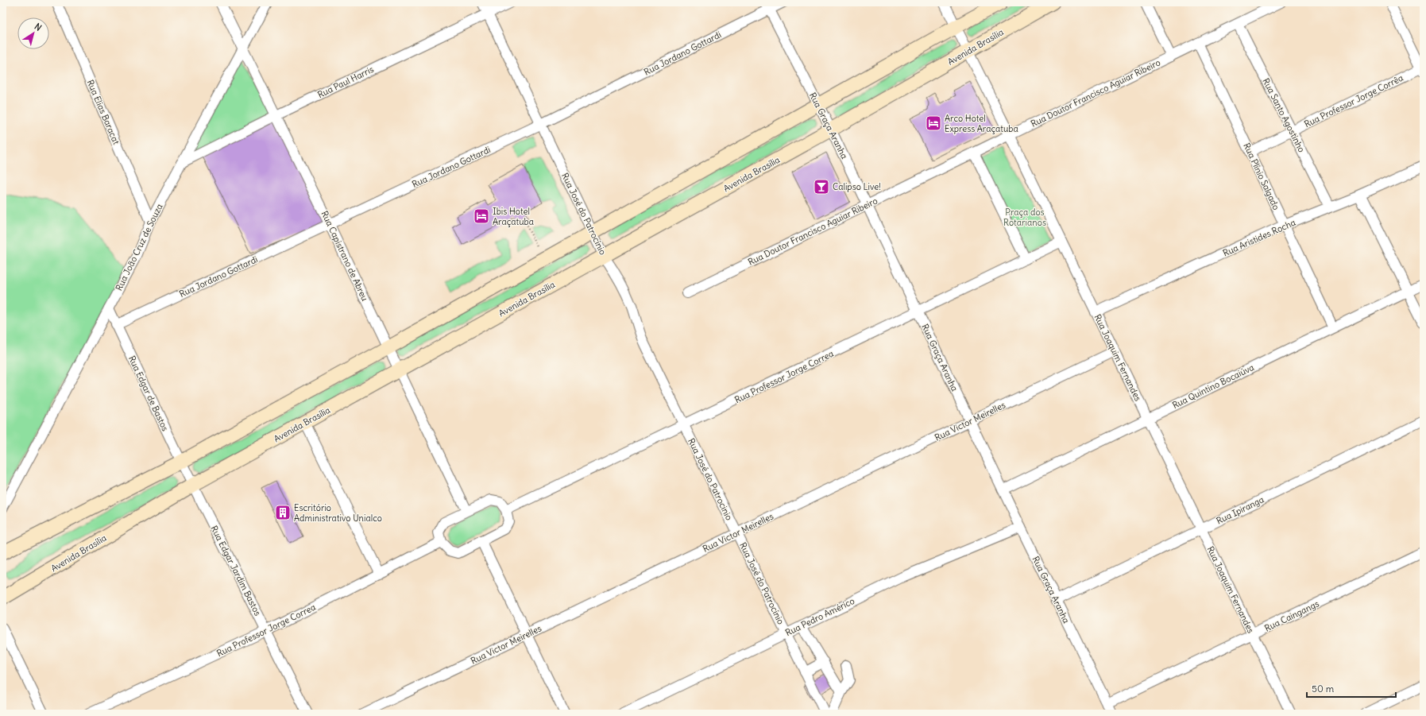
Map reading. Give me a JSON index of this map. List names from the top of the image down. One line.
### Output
{"streets":{"main road":["Avenida Brasília"],"street":["Rua Jordano Gottardi","Rua Paul Harris","Rua Doutor Francisco Aguiar Ribeiro","Rua Professor Jorge Corrêa","Rua Elias Baracat","Rua Santo Agostinho","Rua Graça Aranha","Rua Plínio Salgado","Rua José do Patrocínio","Rua Aristides Rocha","Rua João Cruz de Souza","Rua Capistrano de Abreu","Rua Joaquim Fernandes","Rua Professor Jorge Correa","Rua Quintino Bocaiúva","Rua Edgar de Bastos","Rua Victor Meirelles","Rua José do Patrocinio","Rua Ipiranga","Rua Edgar Jardim Bastos","Rua Caingangs","Rua Pedro Américo"]},"crossings":[["Avenida Brasília","Rua Graça Aranha"],["Avenida Brasília","Rua José do Patrocínio"],["Avenida Brasília","Rua Capistrano de Abreu"],["Avenida Brasília","Rua Joaquim Fernandes"],["Avenida Brasília","Rua Edgar Jardim Bastos"],["Rua Jordano Gottardi","Rua Graça Aranha"],["Rua Jordano Gottardi","Rua José do Patrocínio"],["Rua Jordano Gottardi","Rua Capistrano de Abreu"],["Rua Jordano Gottardi","Rua Edgar de Bastos"],["Rua Paul Harris","Rua José do Patrocínio"],["Rua Paul Harris","Rua João Cruz de Souza"],["Rua Paul Harris","Rua Capistrano de Abreu"],["Rua Doutor Francisco Aguiar Ribeiro","Rua Santo Agostinho"],["Rua Doutor Francisco Aguiar Ribeiro","Rua Graça Aranha"],["Rua Doutor Francisco Aguiar Ribeiro","Rua Plínio Salgado"],["Rua Doutor Francisco Aguiar Ribeiro","Rua Joaquim Fernandes"],["Rua Professor Jorge Corrêa","Rua Santo Agostinho"],["Rua Professor Jorge Corrêa","Rua Plínio Salgado"],["Rua Elias Baracat","Rua João Cruz de Souza"],["Rua Santo Agostinho","Rua Aristides Rocha"],["Rua Graça Aranha","Rua Professor Jorge Correa"],["Rua Graça Aranha","Rua Quintino Bocaiúva"],["Rua Graça Aranha","Rua Victor Meirelles"],["Rua Graça Aranha","Rua Ipiranga"],["Rua Graça Aranha","Rua Caingangs"],["Rua Graça Aranha","Rua Pedro Américo"],["Rua Plínio Salgado","Rua Aristides Rocha"],["Rua Plínio Salgado","Rua Quintino Bocaiúva"],["Rua José do Patrocínio","Rua Professor Jorge Correa"],["Rua José do Patrocínio","Rua Victor Meirelles"],["Rua José do Patrocínio","Rua José do Patrocinio"],["Rua José do Patrocínio","Rua Pedro Américo"],["Rua Aristides Rocha","Rua Joaquim Fernandes"],["Rua João Cruz de Souza","Rua Capistrano de Abreu"],["Rua João Cruz de Souza","Rua Edgar de Bastos"],["Rua Joaquim Fernandes","Rua Professor Jorge Correa"],["Rua Joaquim Fernandes","Rua Quintino Bocaiúva"],["Rua Joaquim Fernandes","Rua Victor Meirelles"],["Rua Joaquim Fernandes","Rua Ipiranga"],["Rua Joaquim Fernandes","Rua Caingangs"],["Rua Professor Jorge Correa","Rua José do Patrocinio"],["Rua Professor Jorge Correa","Rua Edgar Jardim Bastos"],["Rua Edgar de Bastos","Rua Edgar Jardim Bastos"],["Rua Victor Meirelles","Rua José do Patrocinio"]],"parks":["Praça dos Rotarianos"],"places":{"hotel":["Arco Hotel Express Araçatuba","Ibis Hotel Araçatuba"],"bar":["Calipso Live!"],"building":["Escritório Administrativo Unialco"]},"scale_bar":"50 m","north":"top right"}
